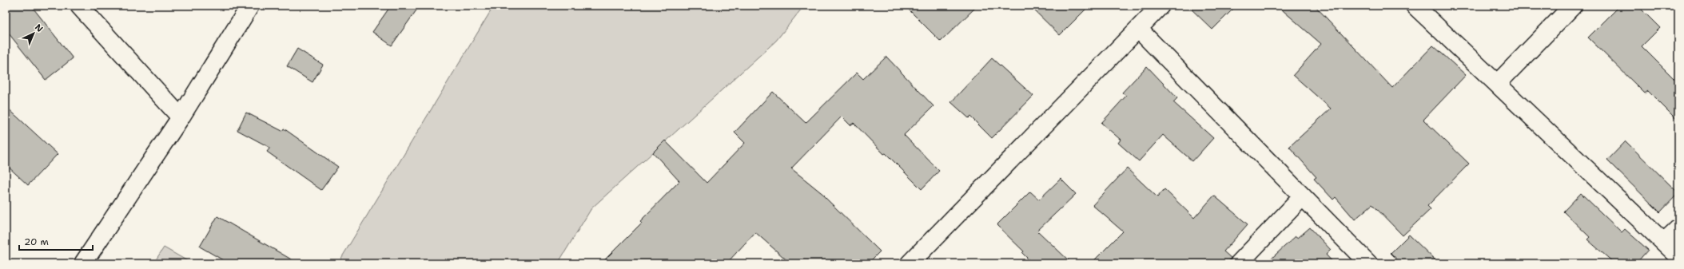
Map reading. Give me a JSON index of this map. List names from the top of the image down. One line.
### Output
{"scale_bar":"20 m","north":"top right"}
